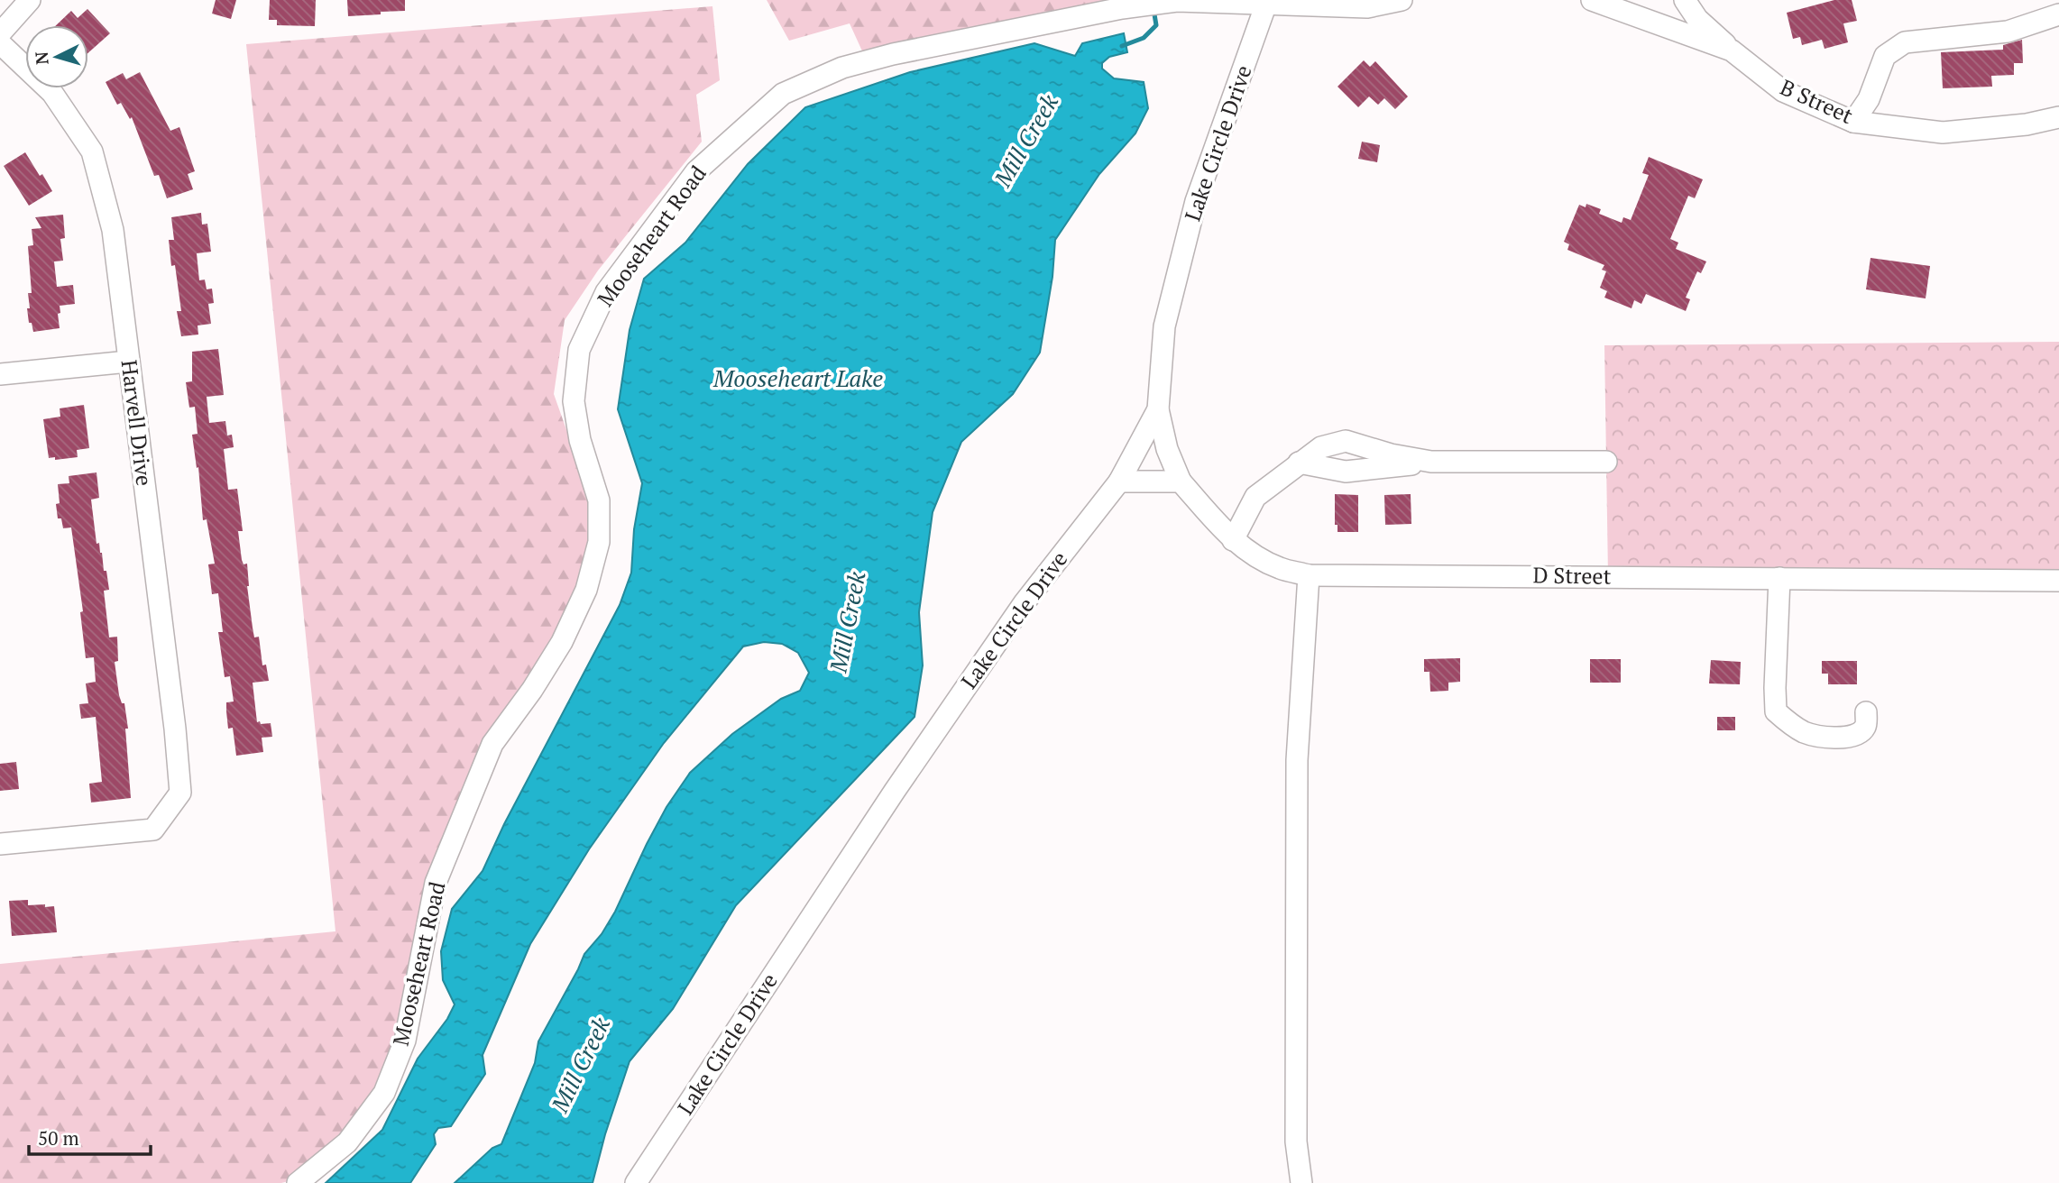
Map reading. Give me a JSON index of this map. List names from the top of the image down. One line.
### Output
{"streets":{"street":["B Street","Lake Circle Drive","Mooseheart Road","Harvell Drive","D Street"]},"crossings":[["Lake Circle Drive","Mooseheart Road"],["Lake Circle Drive","D Street"]],"water":["Mill Creek","Mooseheart Lake"],"scale_bar":"50 m","north":"left"}
